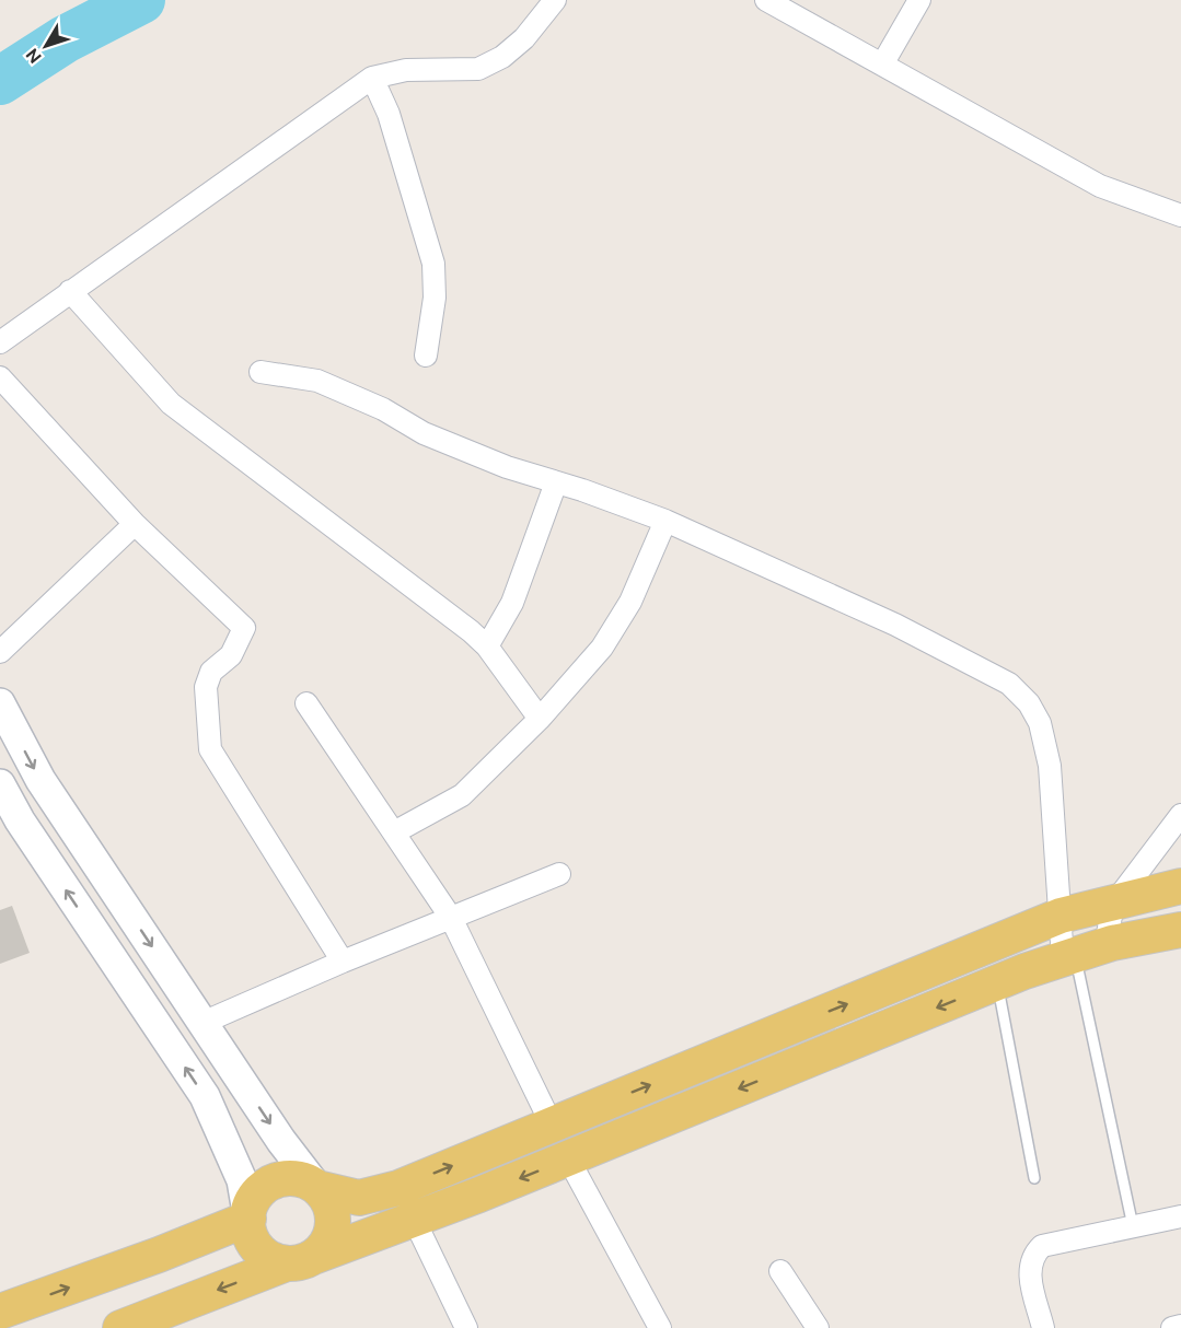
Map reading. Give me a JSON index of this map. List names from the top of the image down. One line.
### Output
{"north":"bottom left"}
